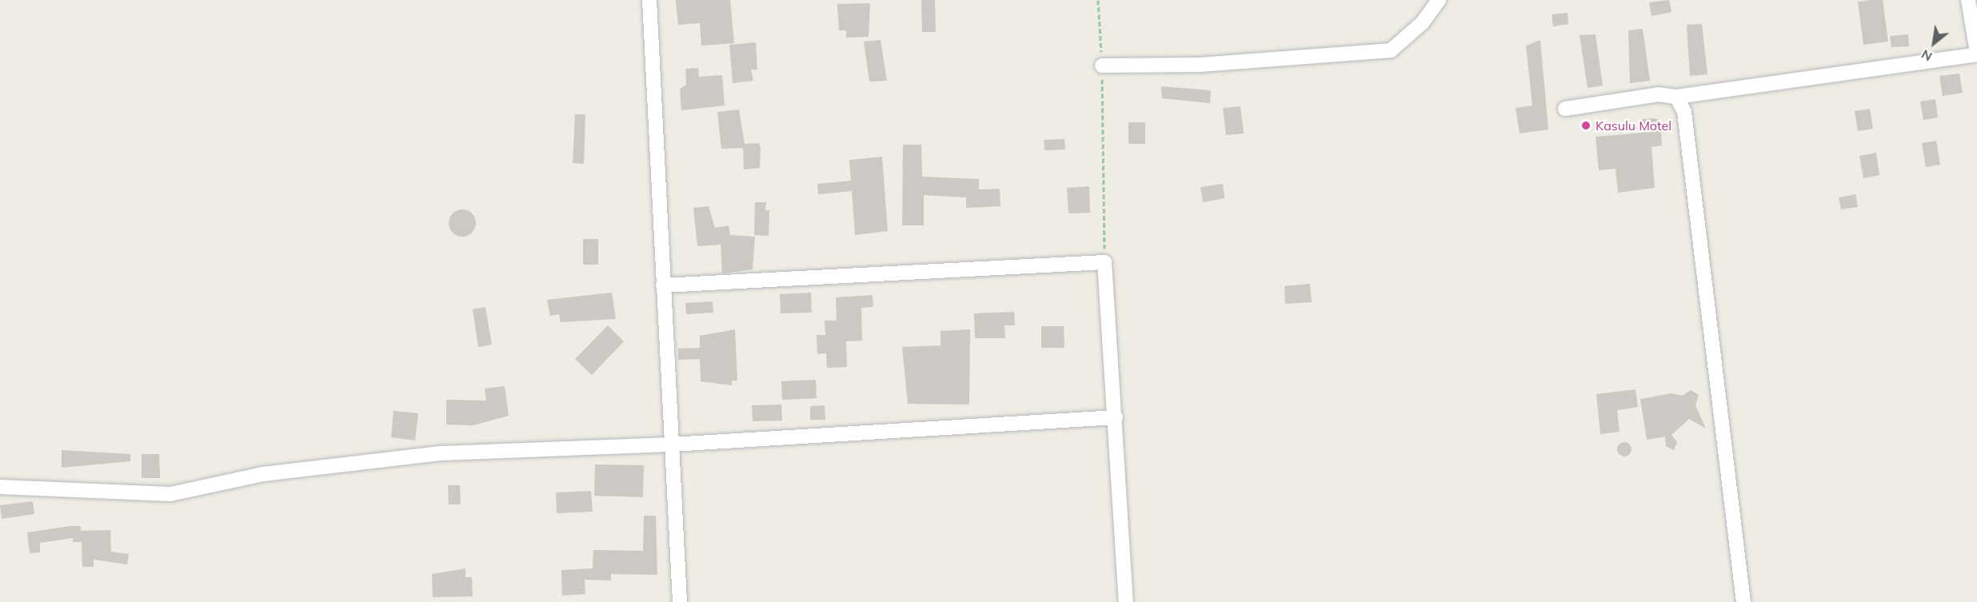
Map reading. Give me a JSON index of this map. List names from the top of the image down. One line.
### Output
{"places":["Kasulu Motel"],"north":"bottom left"}
